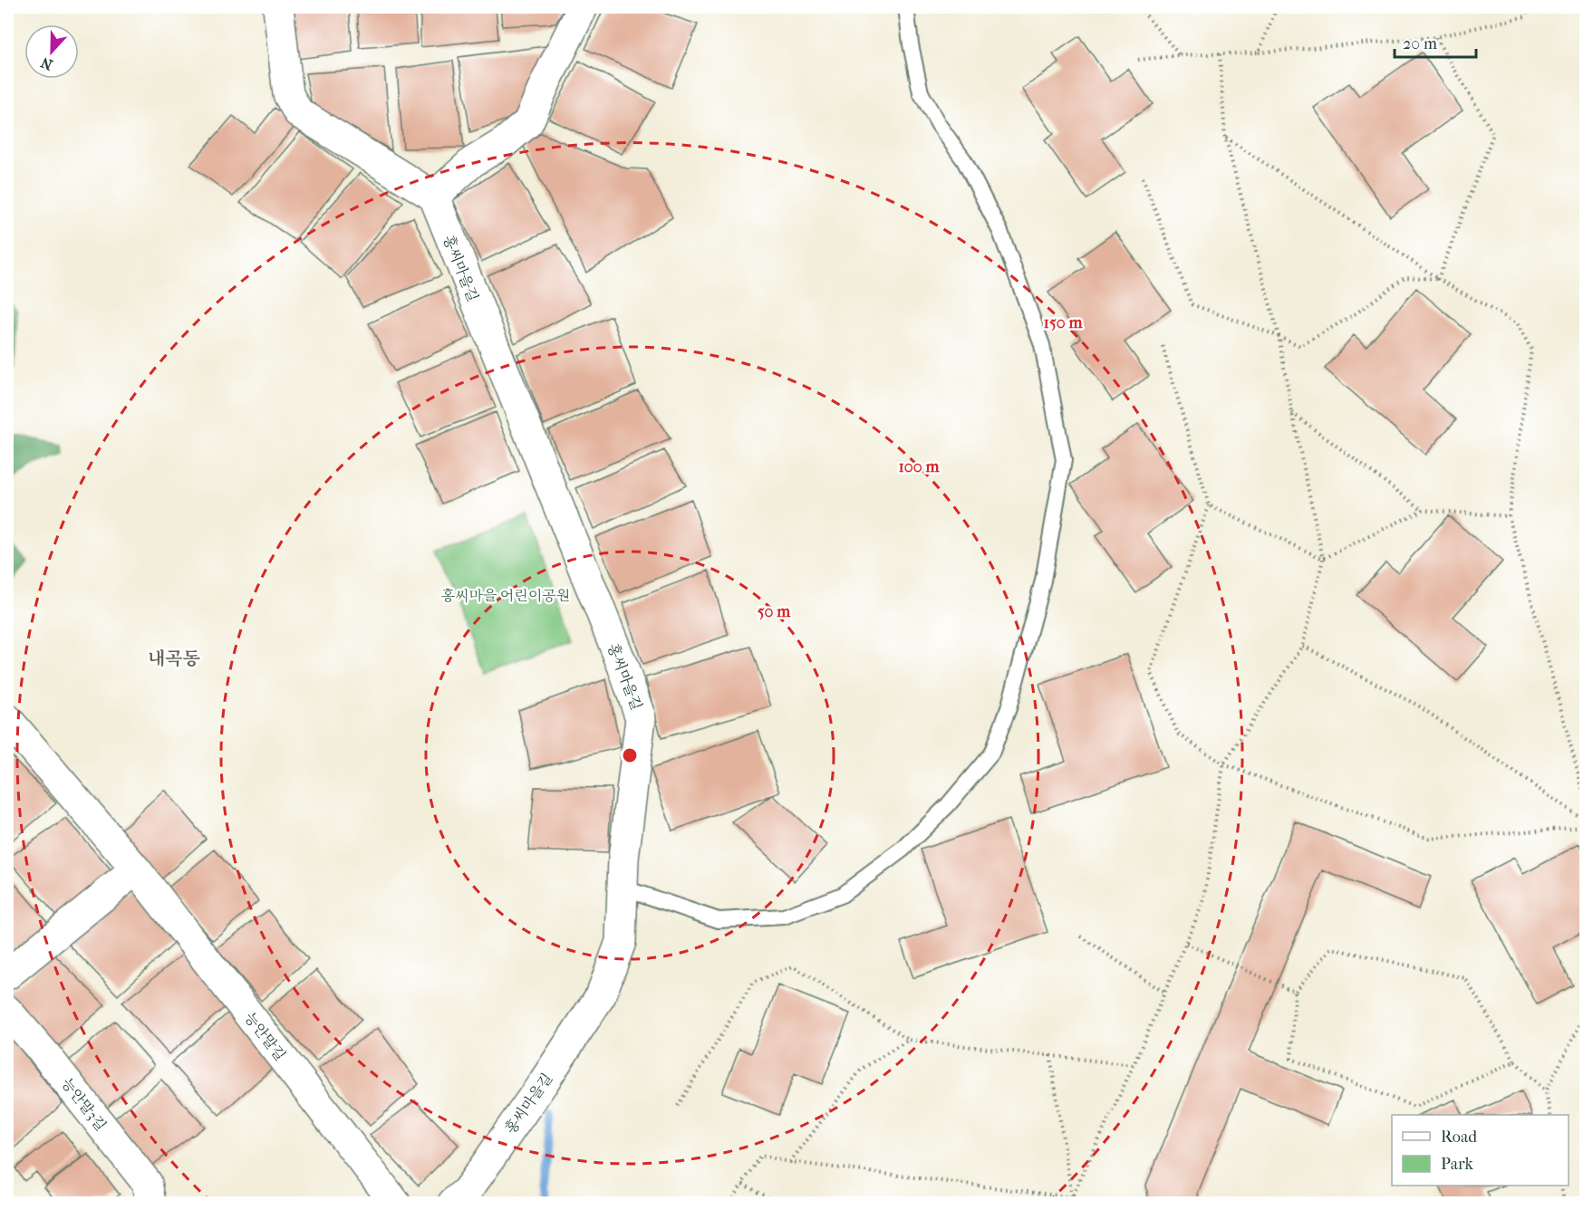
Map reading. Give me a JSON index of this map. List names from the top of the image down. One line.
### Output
{"streets":{"street":["홍씨마을길","능안말길","능안말3길"]},"districts":["내곡동"],"parks":["홍씨마을 어린이공원"],"legend":["Road","Park"],"scale_bar":"20 m","north":"bottom","rings":["150 m","100 m","50 m"]}
